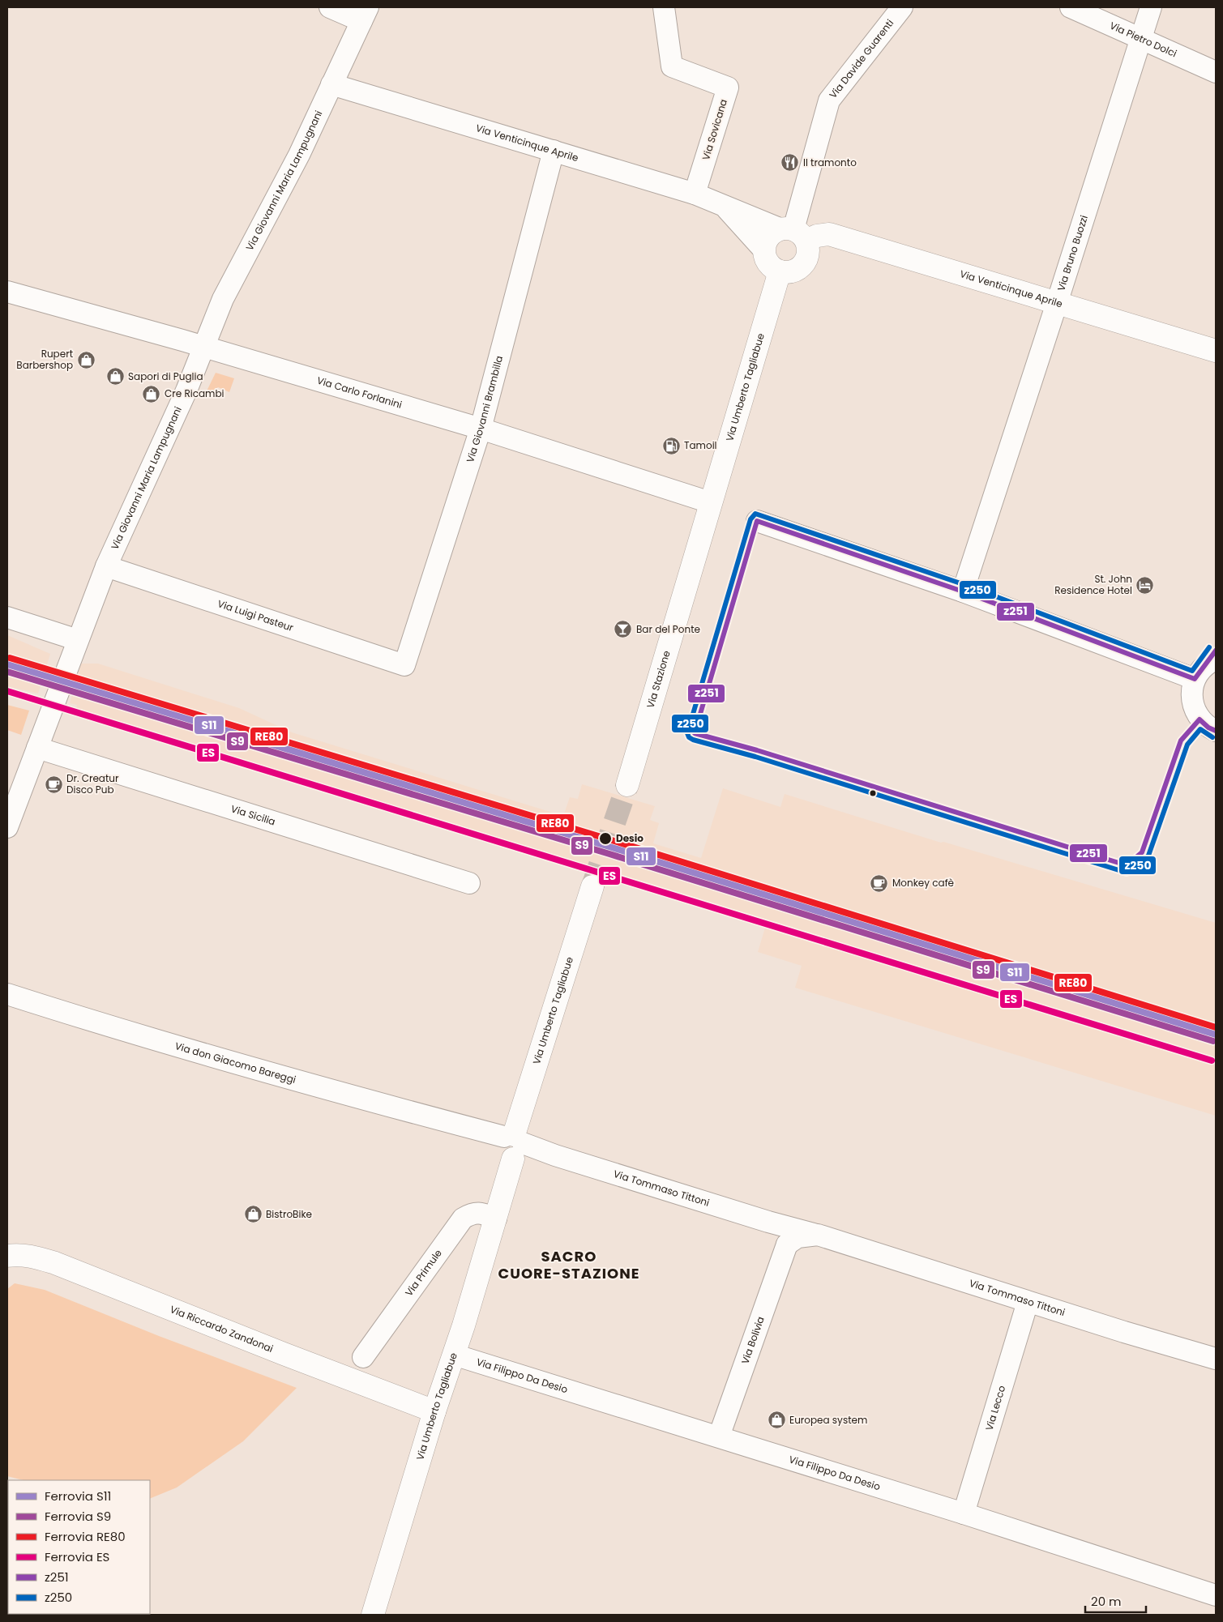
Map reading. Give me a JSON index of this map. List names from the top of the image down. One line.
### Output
{"streets":{"street":["Via Pietro Dolci","Via Davide Guarenti","Via Sovicana","Via Venticinque Aprile","Via Giovanni Maria Lampugnani","Via Bruno Buozzi","Via Umberto Tagliabue","Via Carlo Forlanini","Via Giovanni Brambilla","Via Luigi Pasteur","Via Stazione","Via Sicilia","Via don Giacomo Bareggi","Via Tommaso Tittoni","Via Primule","Via Riccardo Zandonai","Via Bolivia","Via Filippo Da Desio","Via Lecco"]},"crossings":[["Via Pietro Dolci","Via Bruno Buozzi"],["Via Davide Guarenti","Via Venticinque Aprile"],["Via Davide Guarenti","Via Umberto Tagliabue"],["Via Sovicana","Via Venticinque Aprile"],["Via Venticinque Aprile","Via Giovanni Maria Lampugnani"],["Via Venticinque Aprile","Via Bruno Buozzi"],["Via Venticinque Aprile","Via Umberto Tagliabue"],["Via Venticinque Aprile","Via Giovanni Brambilla"],["Via Giovanni Maria Lampugnani","Via Carlo Forlanini"],["Via Giovanni Maria Lampugnani","Via Luigi Pasteur"],["Via Giovanni Maria Lampugnani","Via Sicilia"],["Via Umberto Tagliabue","Via Carlo Forlanini"],["Via Umberto Tagliabue","Via Stazione"],["Via Umberto Tagliabue","Via don Giacomo Bareggi"],["Via Umberto Tagliabue","Via Tommaso Tittoni"],["Via Umberto Tagliabue","Via Primule"],["Via Umberto Tagliabue","Via Riccardo Zandonai"],["Via Umberto Tagliabue","Via Filippo Da Desio"],["Via Carlo Forlanini","Via Giovanni Brambilla"],["Via Carlo Forlanini","Via Stazione"],["Via Giovanni Brambilla","Via Luigi Pasteur"],["Via don Giacomo Bareggi","Via Tommaso Tittoni"],["Via Tommaso Tittoni","Via Bolivia"],["Via Tommaso Tittoni","Via Lecco"],["Via Bolivia","Via Filippo Da Desio"],["Via Filippo Da Desio","Via Lecco"]],"districts":["SACRO CUORE-STAZIONE"],"places":{"restaurant":["Il tramonto"],"shop":["Rupert Barbershop","Sapori di Puglia","Cre Ricambi","BistroBike","Europea system"],"fuel station":["Tamoil"],"hotel":["St. John Residence Hotel"],"bar":["Bar del Ponte"],"cafe":["Dr. Creatur Disco Pub","Monkey cafè"],"other":["Desio"]},"lines":["transit line z250","transit line z251","rail line RE80","rail line S11","rail line S9","rail line ES"],"legend":["Ferrovia S11","Ferrovia S9","Ferrovia RE80","Ferrovia ES","z251","z250"],"scale_bar":"20 m"}
